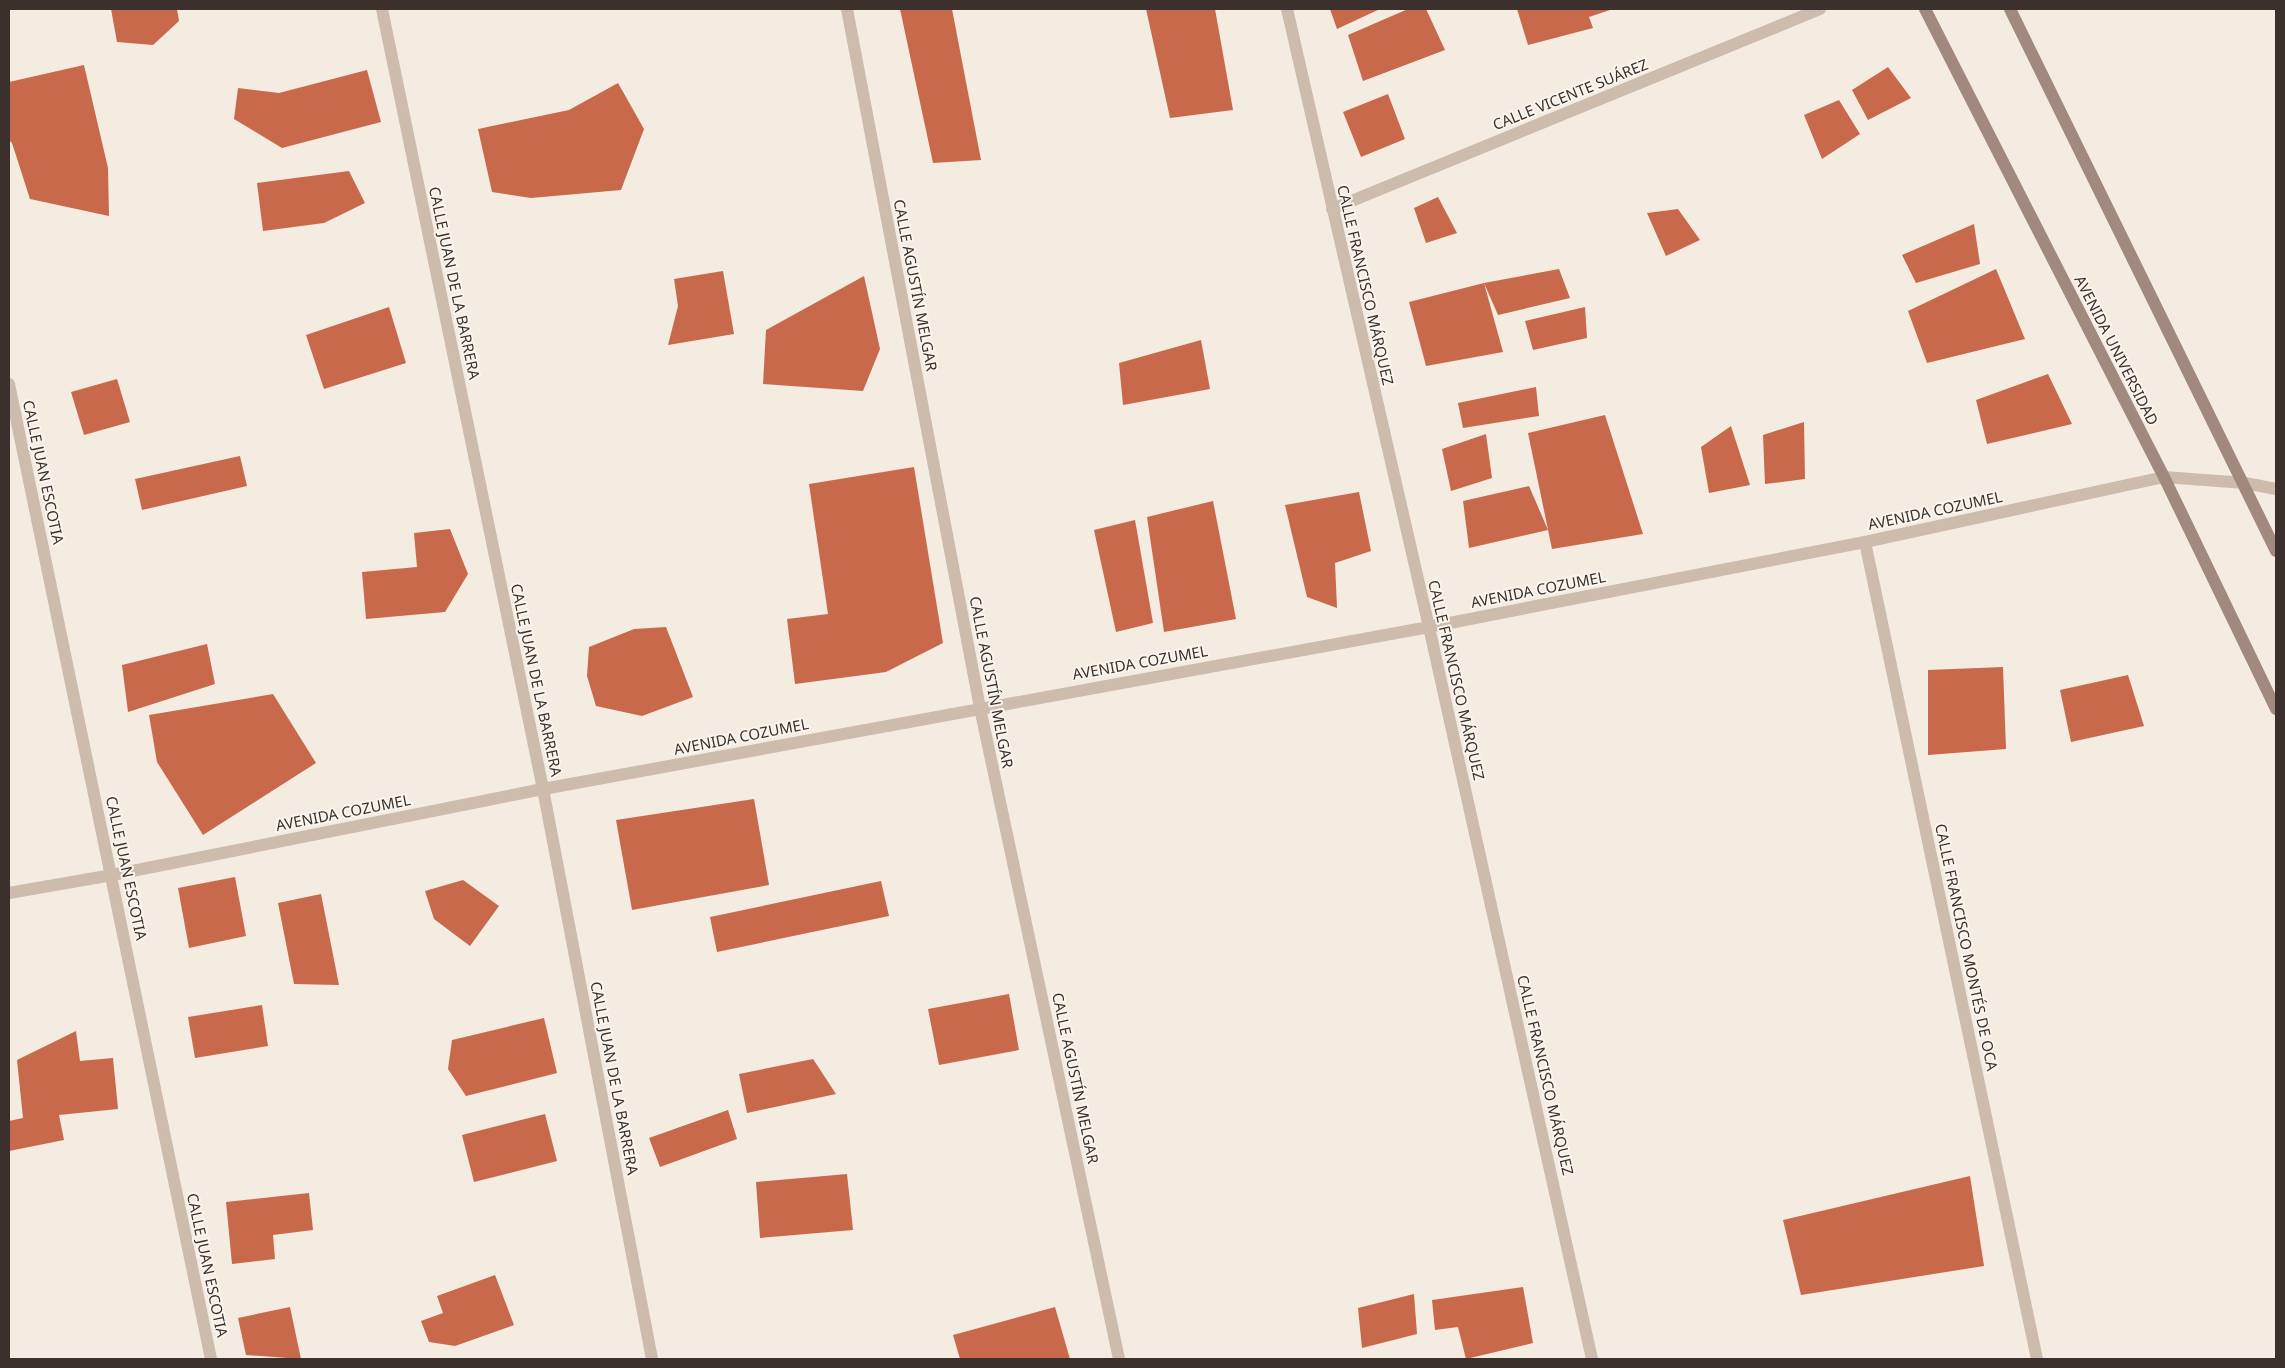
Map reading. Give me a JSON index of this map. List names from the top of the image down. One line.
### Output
{"streets":{"main road":["AVENIDA UNIVERSIDAD"],"street":["CALLE VICENTE SUÁREZ","CALLE JUAN DE LA BARRERA","CALLE AGUSTÍN MELGAR","CALLE FRANCISCO MÁRQUEZ","CALLE JUAN ESCOTIA","AVENIDA COZUMEL","CALLE FRANCISCO MONTÉS DE OCA"]},"crossings":[["CALLE VICENTE SUÁREZ","CALLE FRANCISCO MÁRQUEZ"],["CALLE JUAN DE LA BARRERA","AVENIDA COZUMEL"],["CALLE AGUSTÍN MELGAR","AVENIDA COZUMEL"],["CALLE FRANCISCO MÁRQUEZ","AVENIDA COZUMEL"],["AVENIDA UNIVERSIDAD","AVENIDA COZUMEL"],["CALLE JUAN ESCOTIA","AVENIDA COZUMEL"],["AVENIDA COZUMEL","CALLE FRANCISCO MONTÉS DE OCA"]]}
